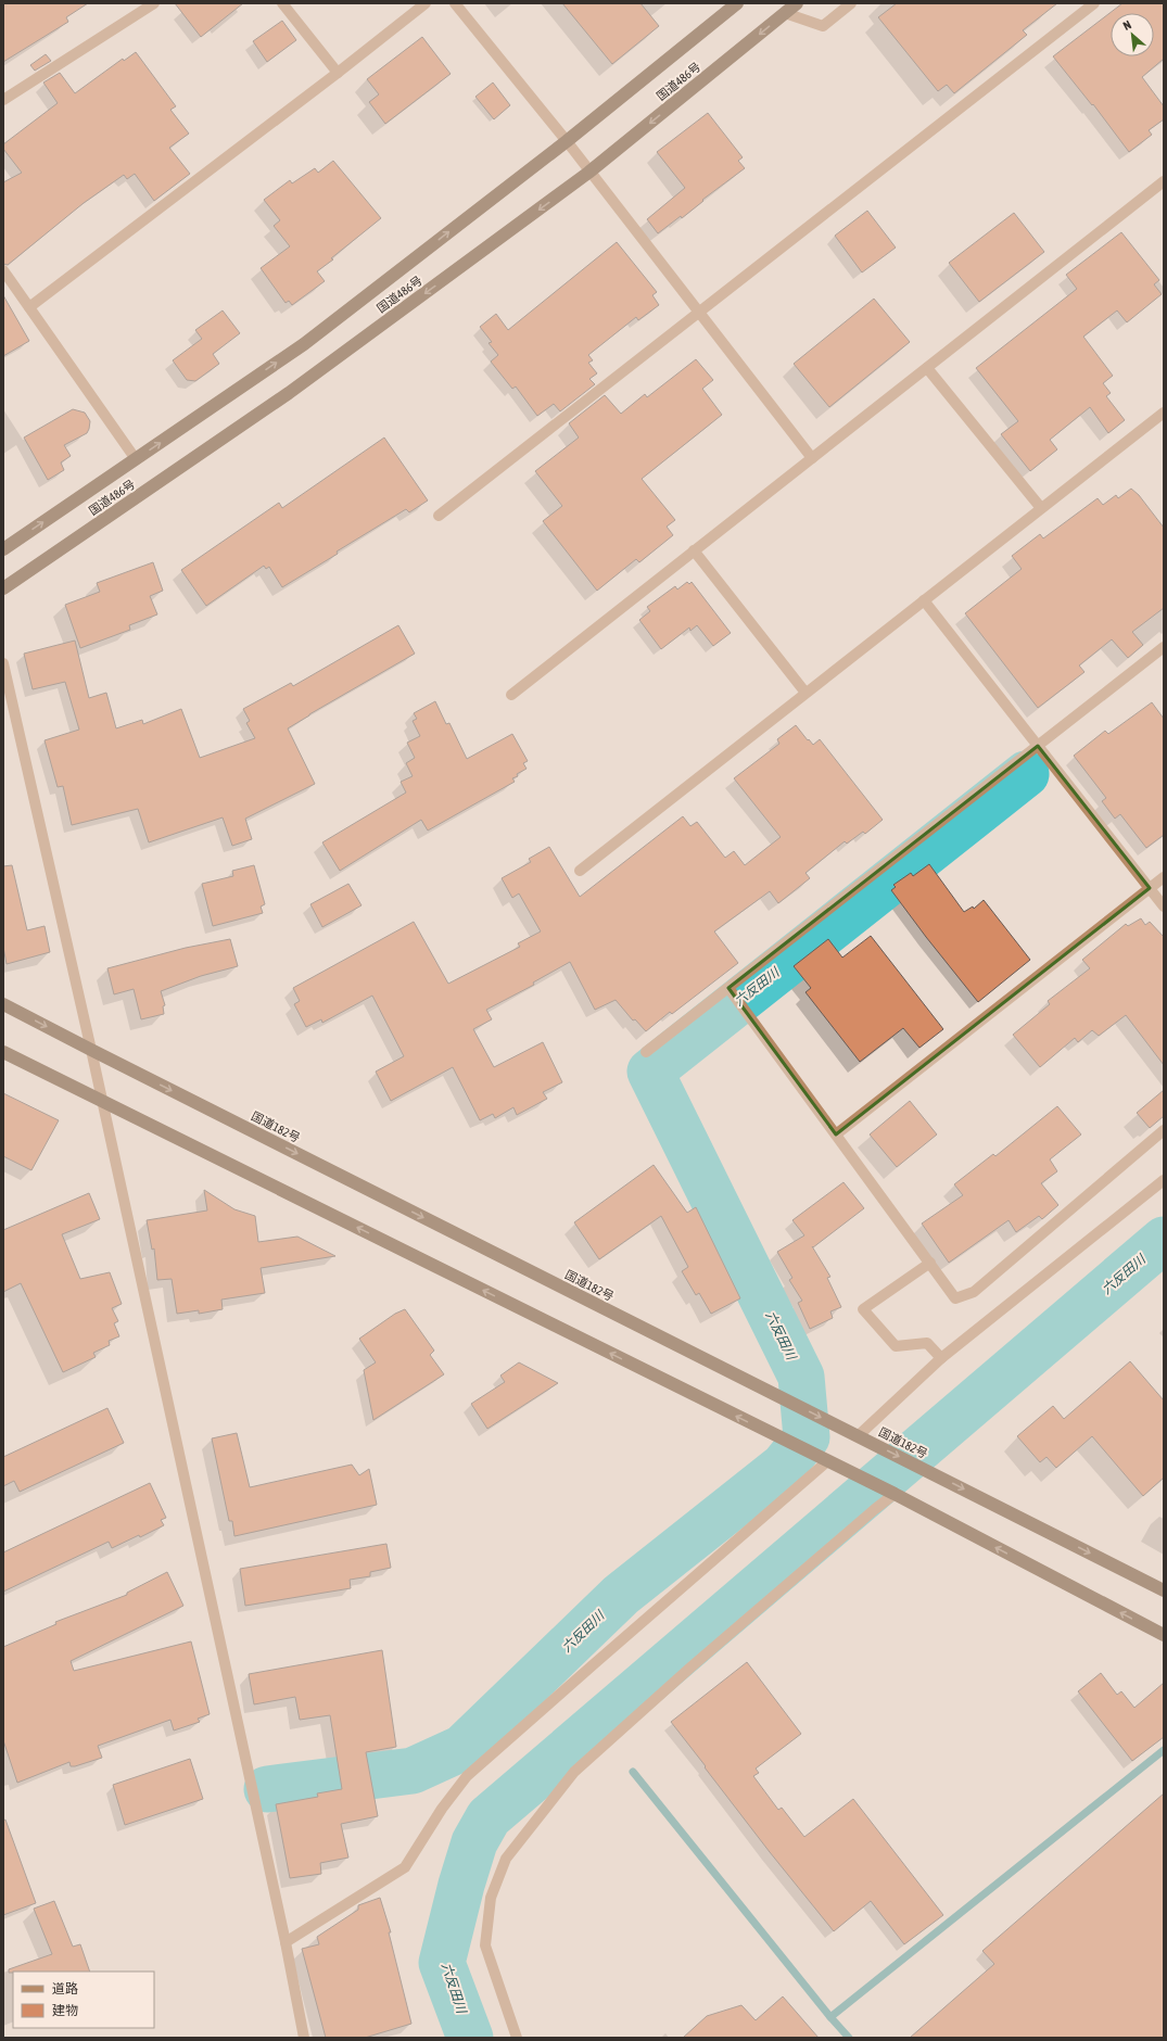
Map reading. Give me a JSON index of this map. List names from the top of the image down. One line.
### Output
{"streets":{"highway":["国道486号","国道182号"]},"water":["六反田川"],"legend":["道路","建物"],"north":"top left"}
